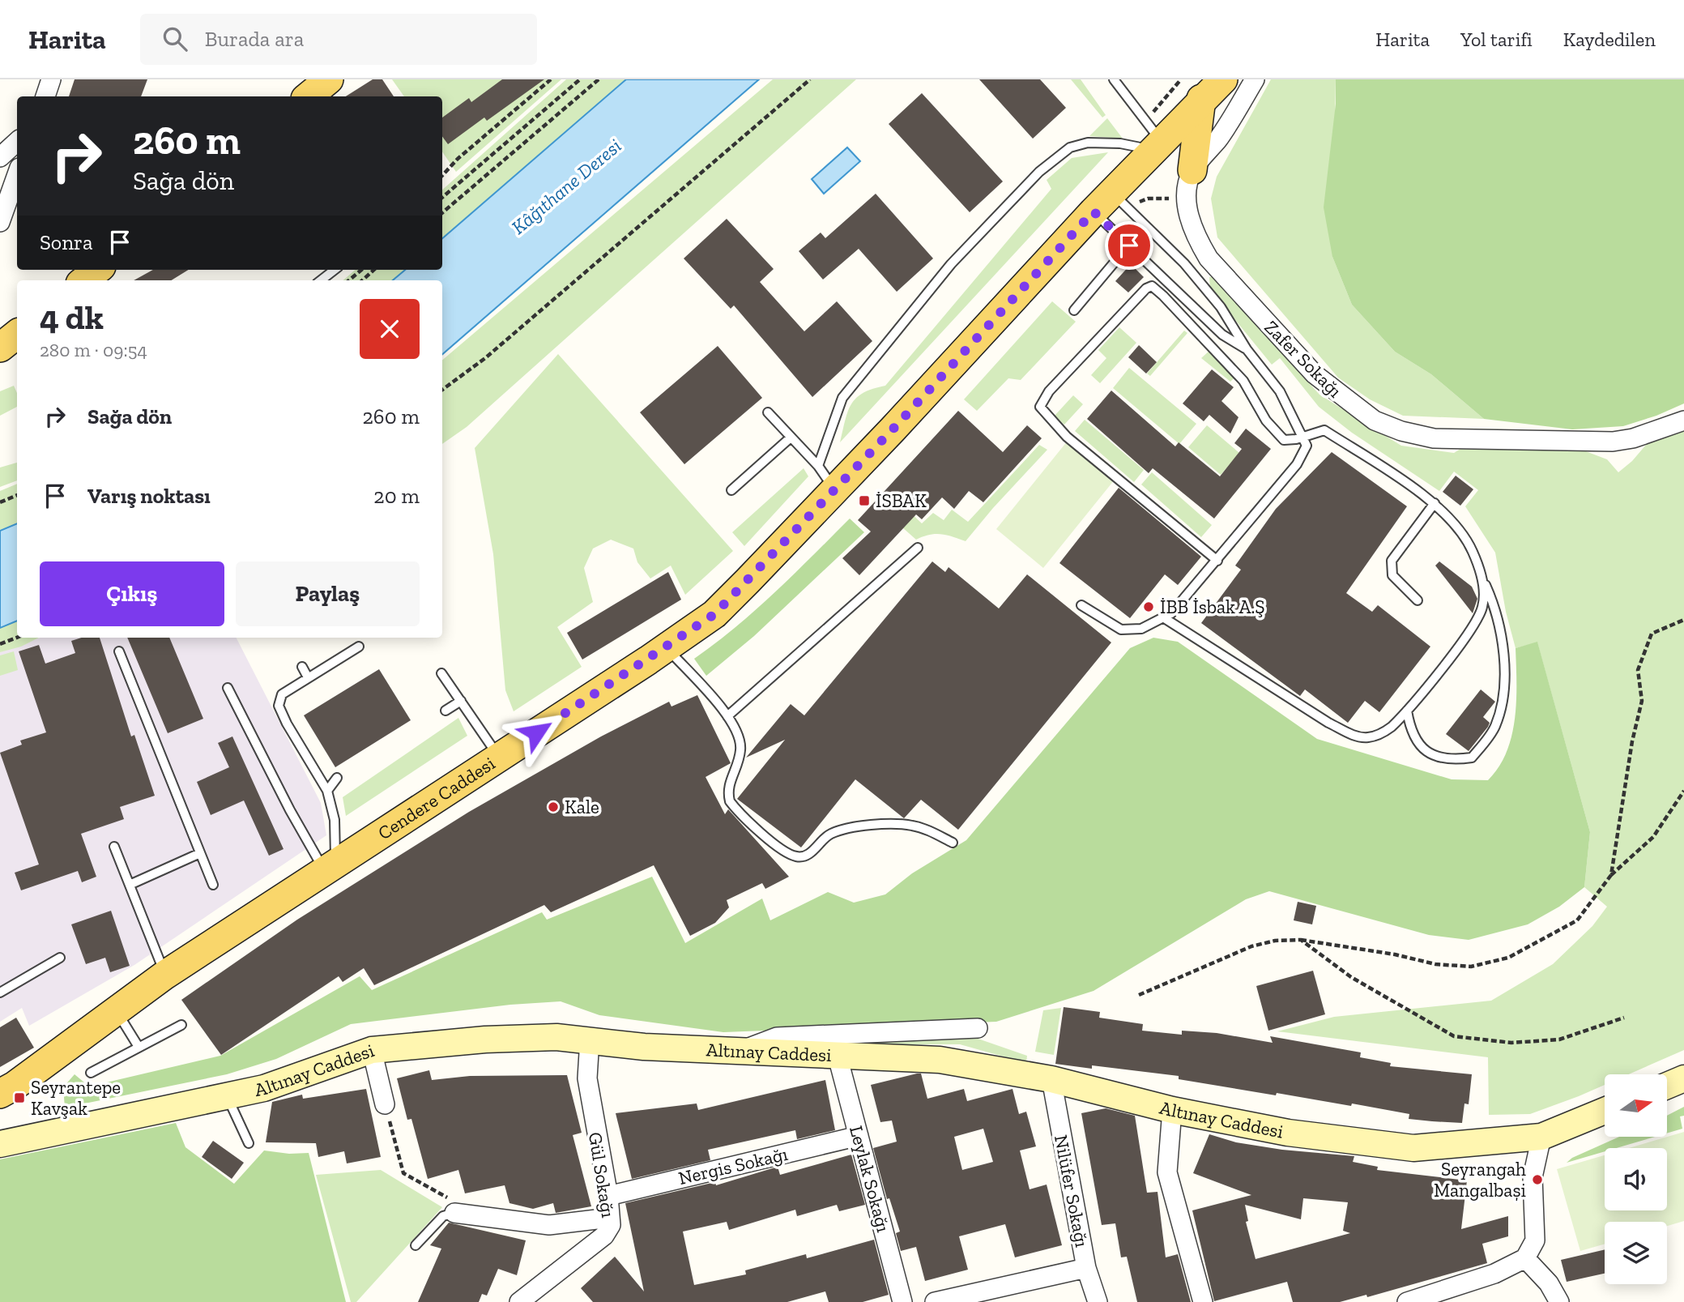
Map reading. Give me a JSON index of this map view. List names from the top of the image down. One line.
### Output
{"streets":{"main road":["Cendere Caddesi"],"street":["Zafer Sokağı","Altınay Caddesi","Nergis Sokağı","Gül Sokağı","Leylak Sokağı","Nilüfer Sokağı"]},"crossings":[["Altınay Caddesi","Gül Sokağı"],["Altınay Caddesi","Leylak Sokağı"],["Altınay Caddesi","Nilüfer Sokağı"],["Nergis Sokağı","Gül Sokağı"],["Nergis Sokağı","Leylak Sokağı"]],"water":["Kâğıthane Deresi"],"places":{"transit":["İSBAK","Seyrantepe Kavşak"],"other":["İBB İsbak A.Ş","Kale","Seyrangah Mangalbași"]},"north":"right","page":{"header":"Harita","search":"Burada ara","nav":["Harita","Yol tarifi","Kaydedilen"],"turn":["260 m","Sağa dön"],"then":"Sonra","heading":["4 dk","280 m · 09:54"],"list":[{"name":"Sağa dön","value":"260 m"},{"name":"Varış noktası","value":"20 m"}],"buttons":["Çıkış","Paylaş"]}}
